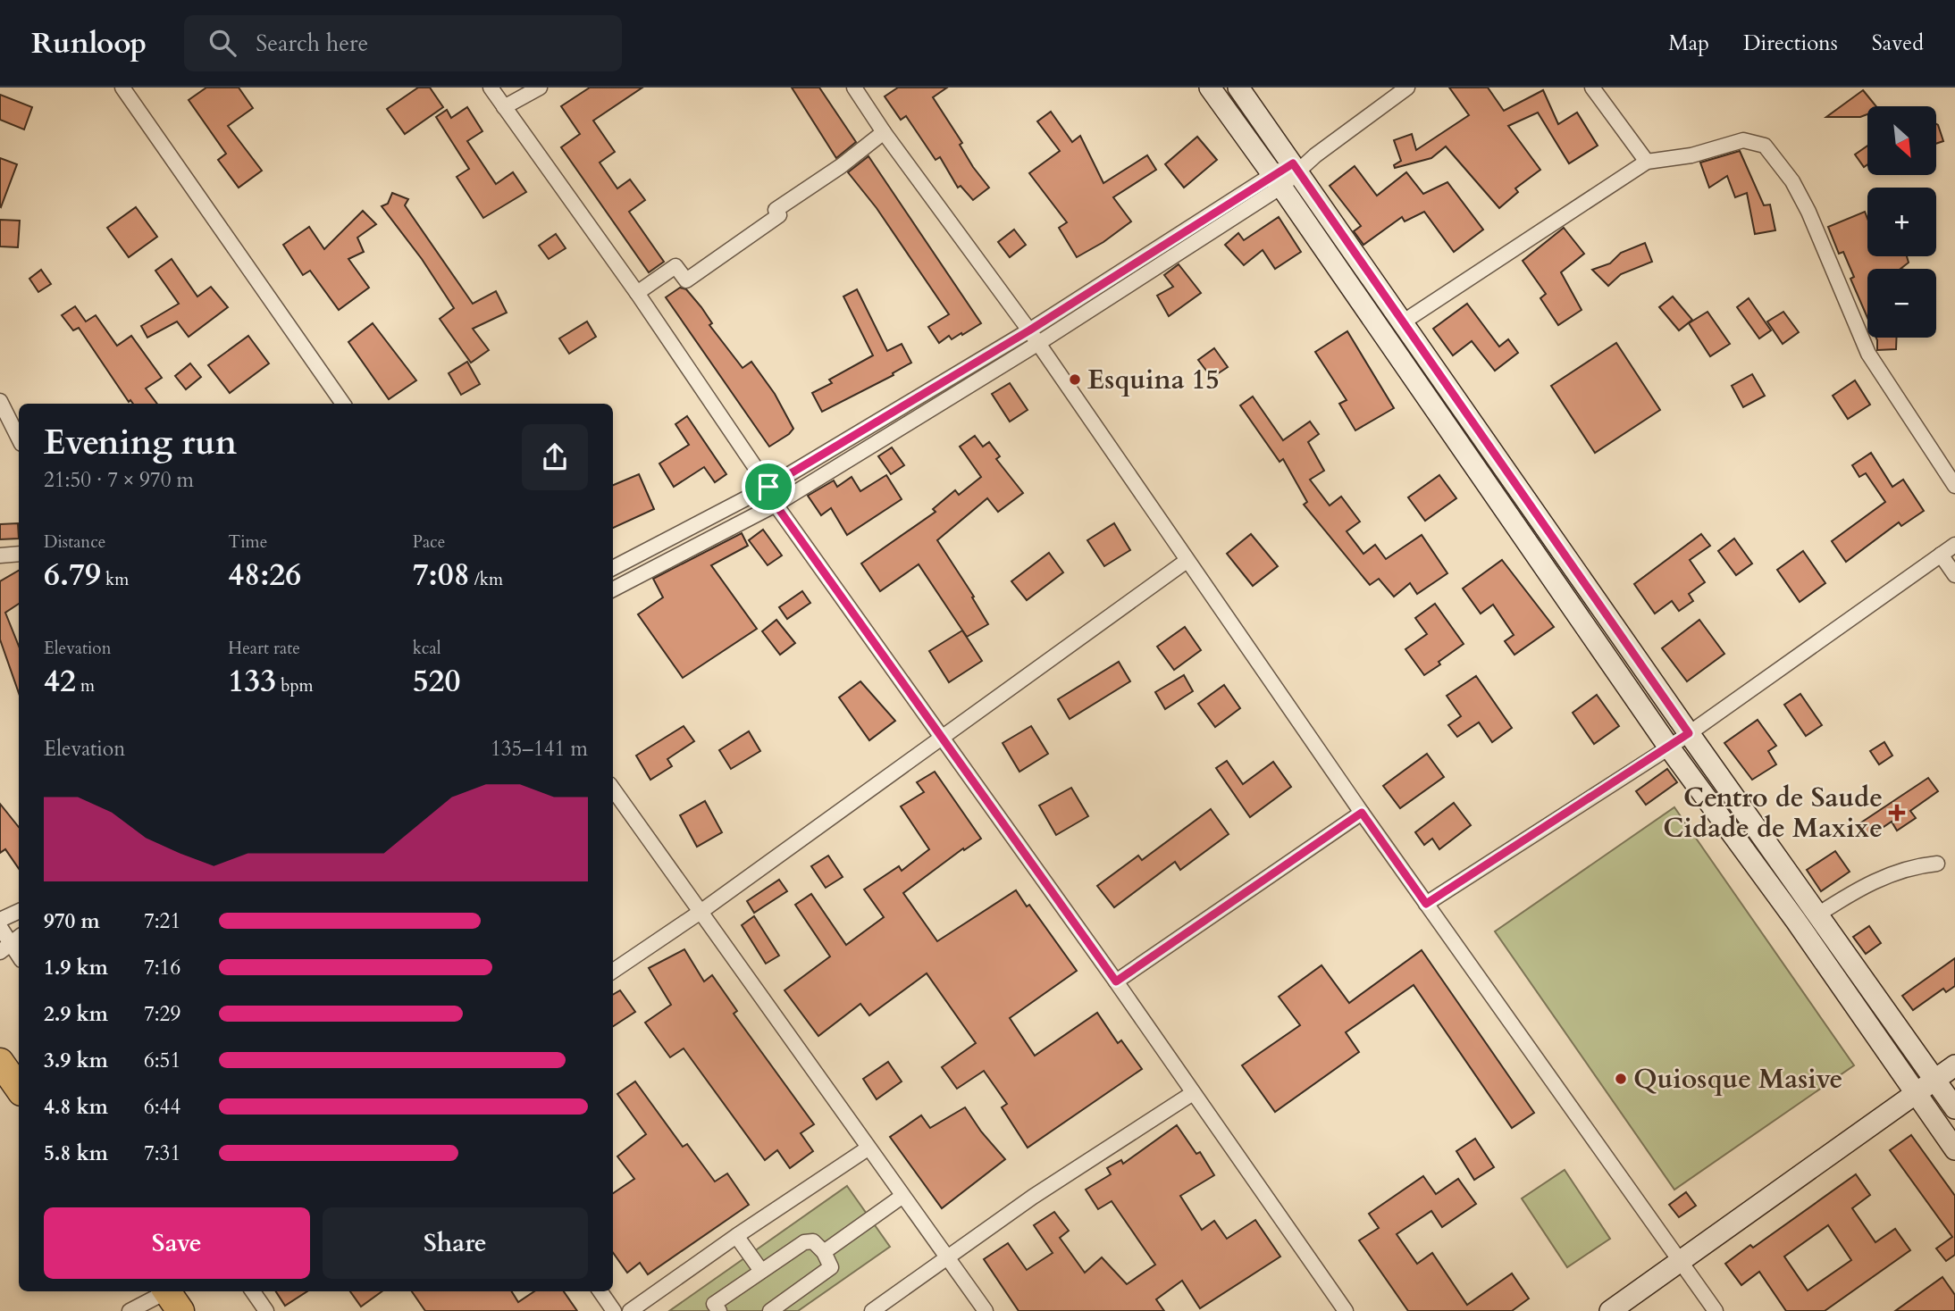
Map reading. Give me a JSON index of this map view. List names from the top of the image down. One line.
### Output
{"places":{"other":["Esquina 15","Quiosque Masive"],"health":["Centro de Saude Cidade de Maxixe"]},"north":"bottom right","page":{"header":"Runloop","search":"Search here","nav":["Map","Directions","Saved"],"map_buttons":["+","−"],"heading":["Evening run","21:50 · 7 × 970 m"],"stats":[["Distance","6.79 km"],["Time","48:26"],["Pace","7:08 /km"],["Elevation","42 m"],["Heart rate","133 bpm"],["kcal","520"]],"chart":["Elevation","135–141 m"],"list":[{"name":"970 m","note":"7:21"},{"name":"1.9 km","note":"7:16"},{"name":"2.9 km","note":"7:29"},{"name":"3.9 km","note":"6:51"},{"name":"4.8 km","note":"6:44"},{"name":"5.8 km","note":"7:31"}],"buttons":["Save","Share"]}}
